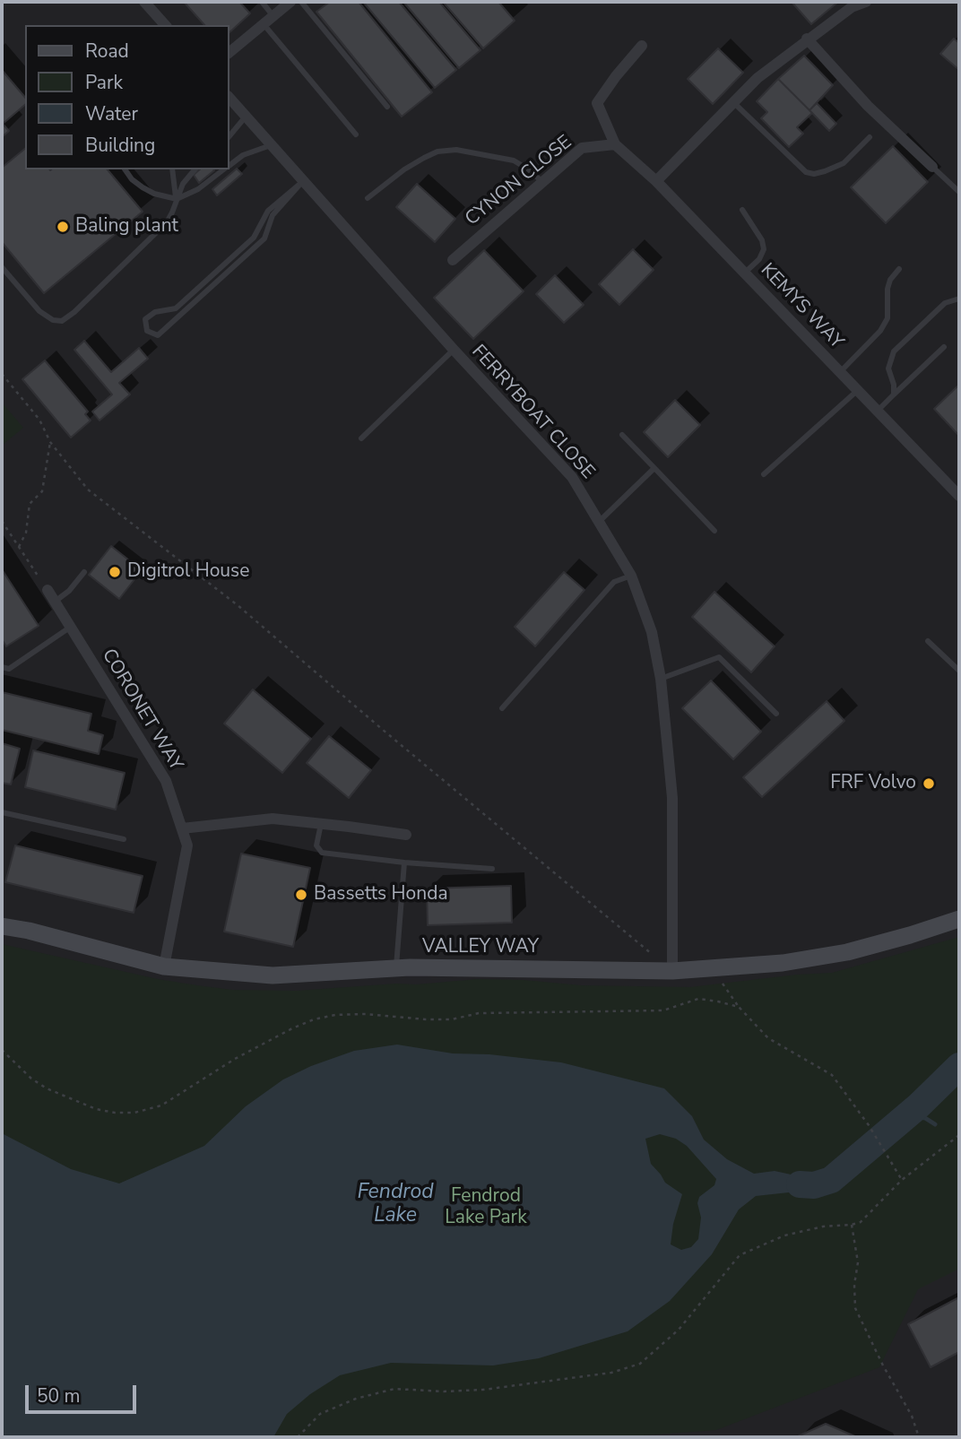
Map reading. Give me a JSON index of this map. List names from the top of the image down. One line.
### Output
{"streets":{"street":["CYNON CLOSE","KEMYS WAY","FERRYBOAT CLOSE","CORONET WAY","VALLEY WAY"]},"crossings":[["CYNON CLOSE","KEMYS WAY"],["FERRYBOAT CLOSE","VALLEY WAY"],["CORONET WAY","VALLEY WAY"]],"water":["Fendrod Lake"],"parks":["Fendrod Lake Park"],"places":["Baling plant","Digitrol House","FRF Volvo","Bassetts Honda"],"legend":["Road","Park","Water","Building"],"scale_bar":"50 m"}
